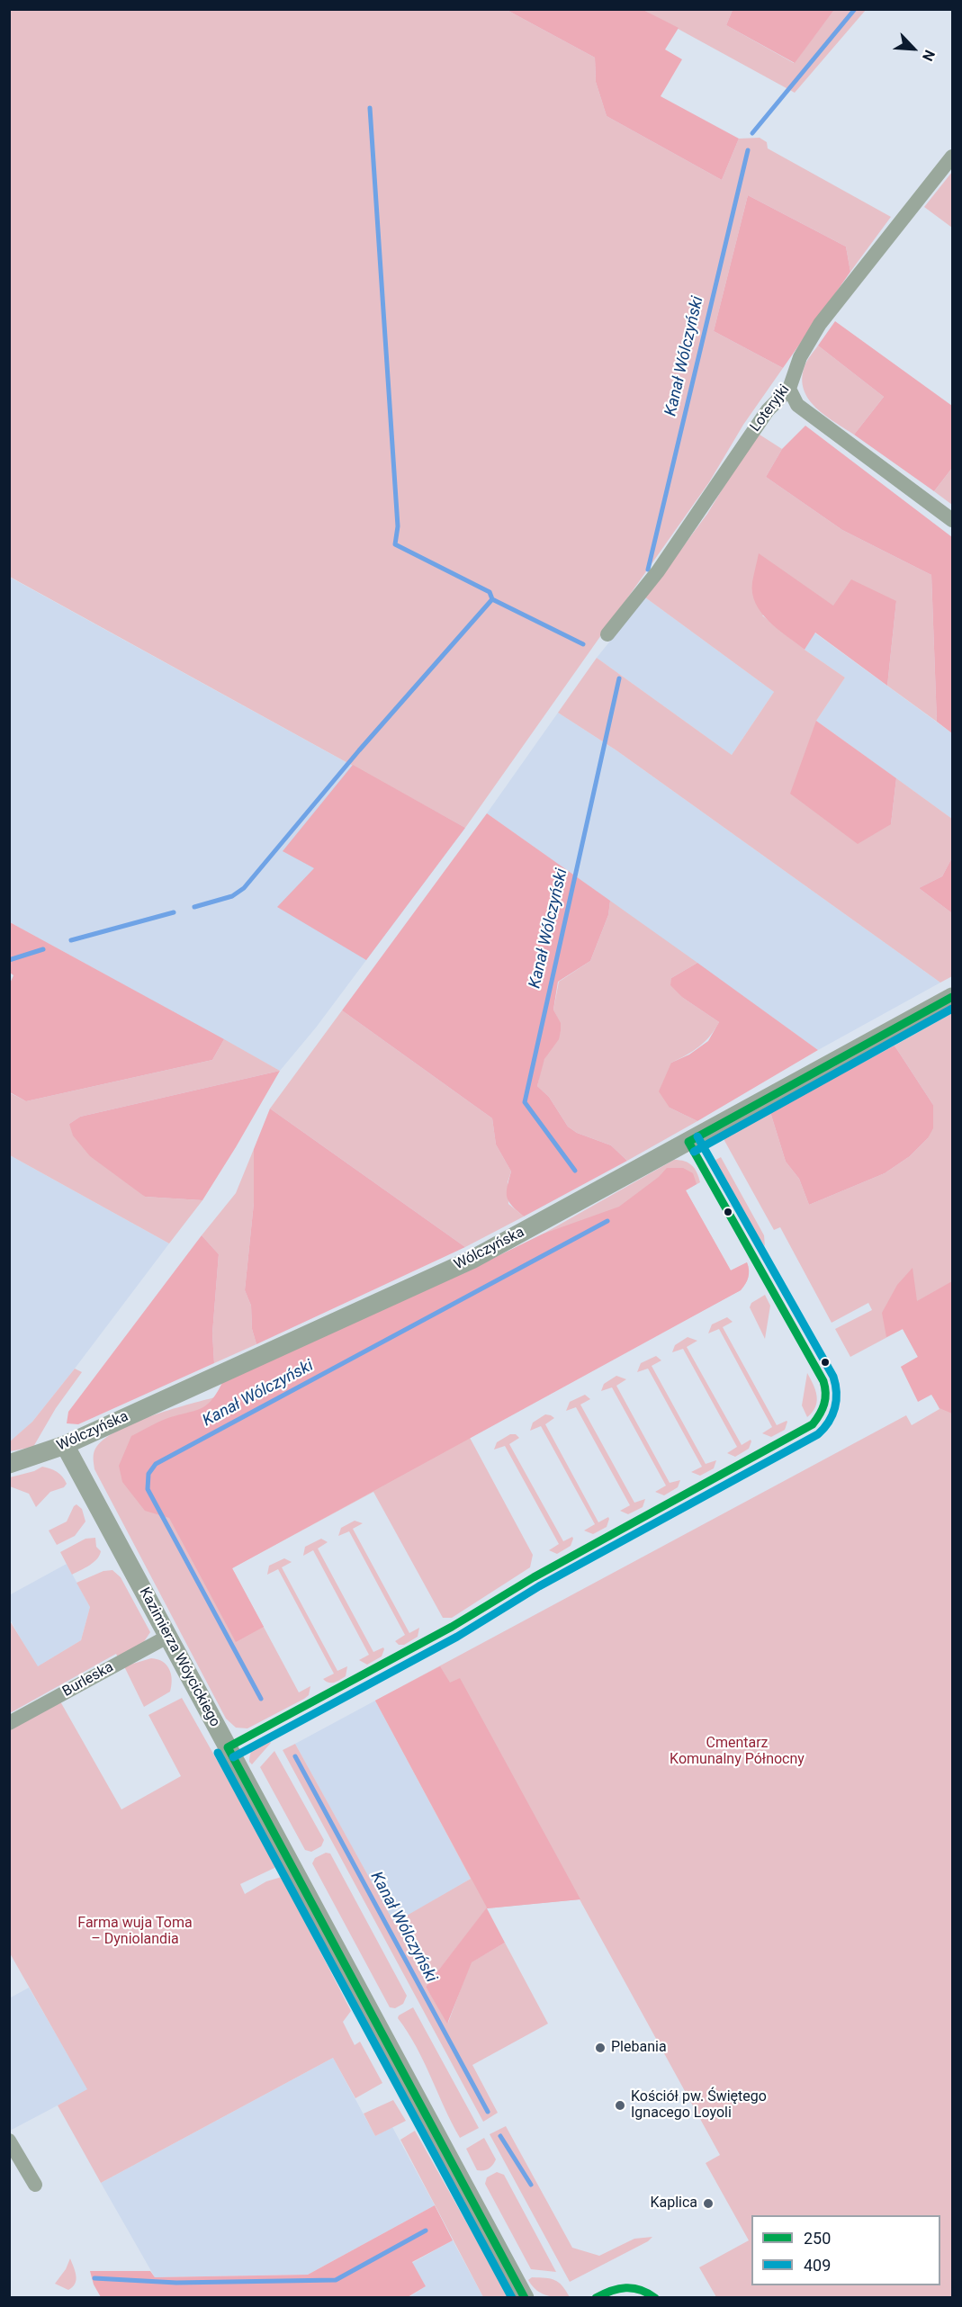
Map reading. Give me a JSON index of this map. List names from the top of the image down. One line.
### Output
{"streets":{"street":["Loteryjki","Wólczyńska","Kazimierza Wóycickiego","Burleska"]},"crossings":[["Wólczyńska","Kazimierza Wóycickiego"],["Kazimierza Wóycickiego","Burleska"]],"water":["Kanał Wólczyński"],"parks":["Cmentarz Komunalny Północny","Farma wuja Toma – Dyniolandia"],"places":["Plebania","Kościół pw. Świętego Ignacego Loyoli","Kaplica"],"lines":["transit line 250","transit line 409"],"legend":["250","409"],"north":"bottom right"}
